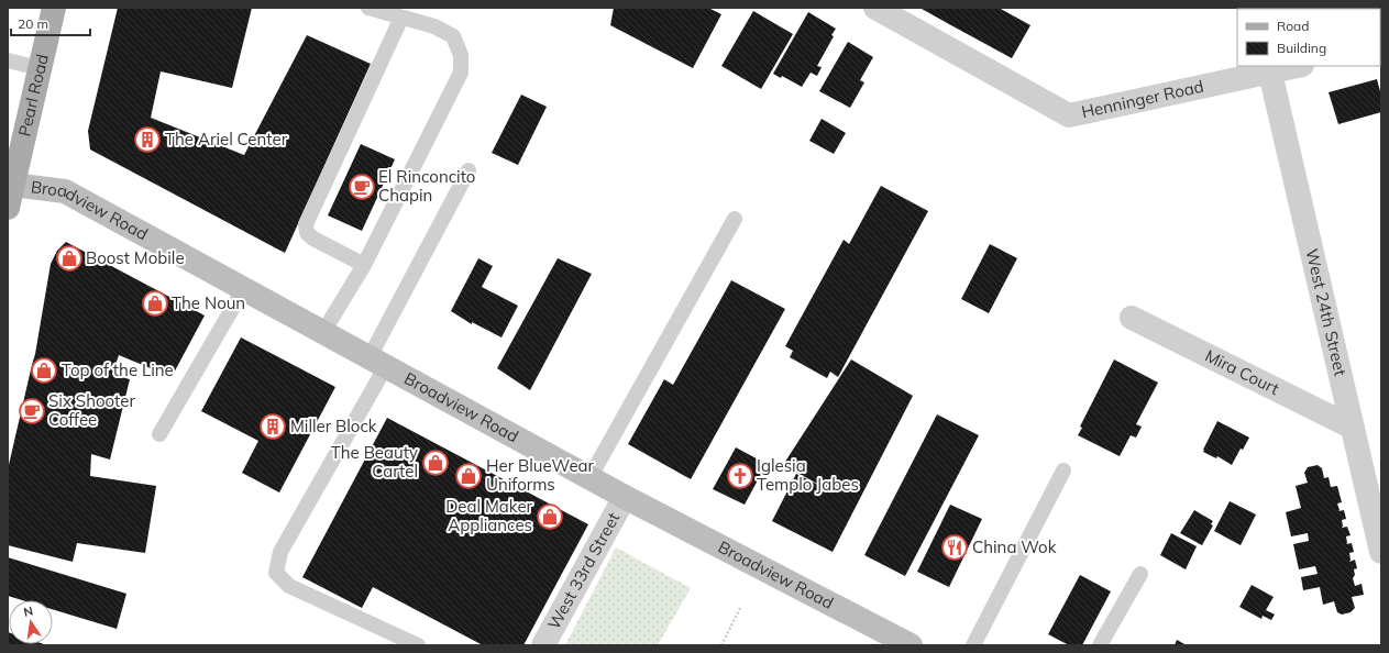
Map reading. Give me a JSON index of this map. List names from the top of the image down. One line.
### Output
{"streets":{"main road":["Pearl Road","Broadview Road"],"street":["Henninger Road","West 24th Street","Mira Court","West 33rd Street"]},"crossings":[["Pearl Road","Broadview Road"],["Henninger Road","West 24th Street"],["Broadview Road","West 33rd Street"],["West 24th Street","Mira Court"]],"places":{"building":["The Ariel Center","Miller Block"],"cafe":["El Rinconcito Chapin","Six Shooter Coffee"],"shop":["Boost Mobile","The Noun","Top of the Line","The Beauty Cartel","Her BlueWear Uniforms","Deal Maker Appliances"],"church":["Iglesia Templo Jabes"],"restaurant":["China Wok"]},"legend":["Road","Building"],"scale_bar":"20 m","north":"top"}
